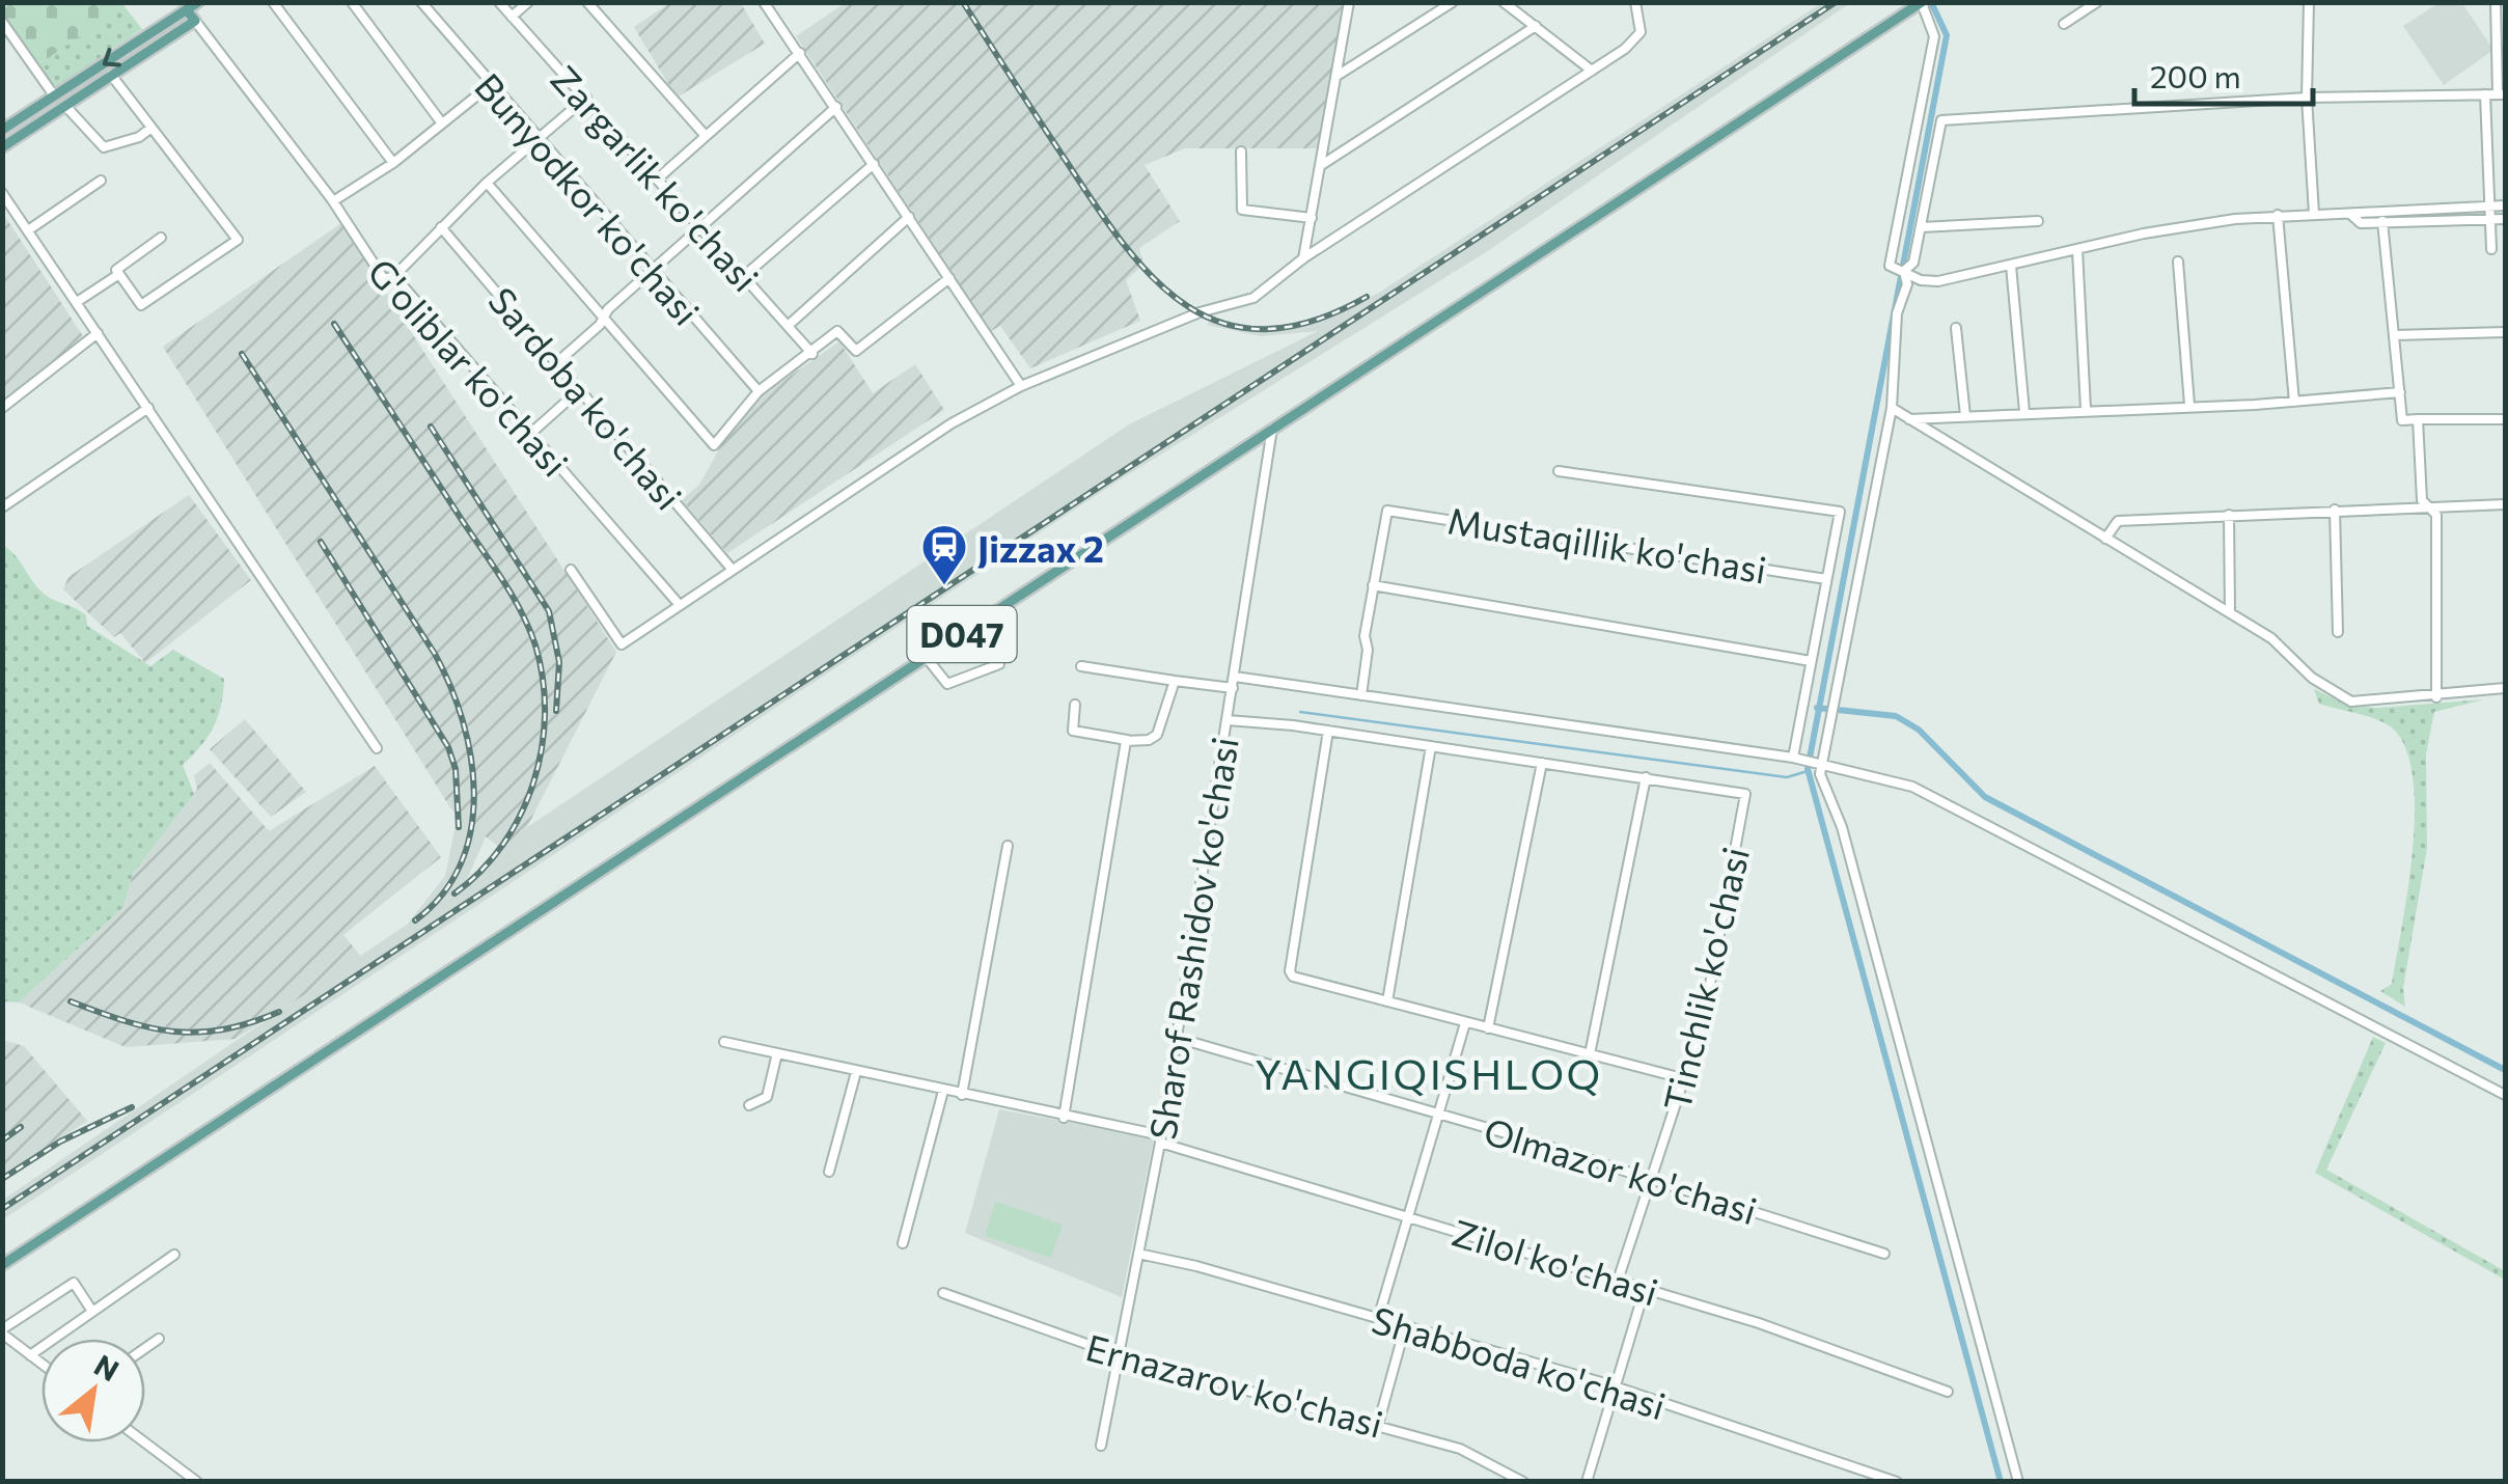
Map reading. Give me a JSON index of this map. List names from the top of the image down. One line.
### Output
{"streets":{"main road":["D047"],"street":["Zargarlik ko'chasi","Bunyodkor ko'chasi","G'oliblar ko'chasi","Sardoba ko'chasi","Mustaqillik ko'chasi","Sharof Rashidov ko'chasi","Tinchlik ko'chasi","Olmazor ko'chasi","Zilol ko'chasi","Shabboda ko'chasi","Ernazarov ko'chasi"]},"crossings":[["D047","Sharof Rashidov ko'chasi"],["Sharof Rashidov ko'chasi","Olmazor ko'chasi"],["Sharof Rashidov ko'chasi","Zilol ko'chasi"],["Sharof Rashidov ko'chasi","Shabboda ko'chasi"],["Sharof Rashidov ko'chasi","Ernazarov ko'chasi"],["Tinchlik ko'chasi","Olmazor ko'chasi"],["Tinchlik ko'chasi","Zilol ko'chasi"]],"districts":["YANGIQISHLOQ"],"places":{"station":["Jizzax 2"]},"scale_bar":"200 m","north":"top right"}
